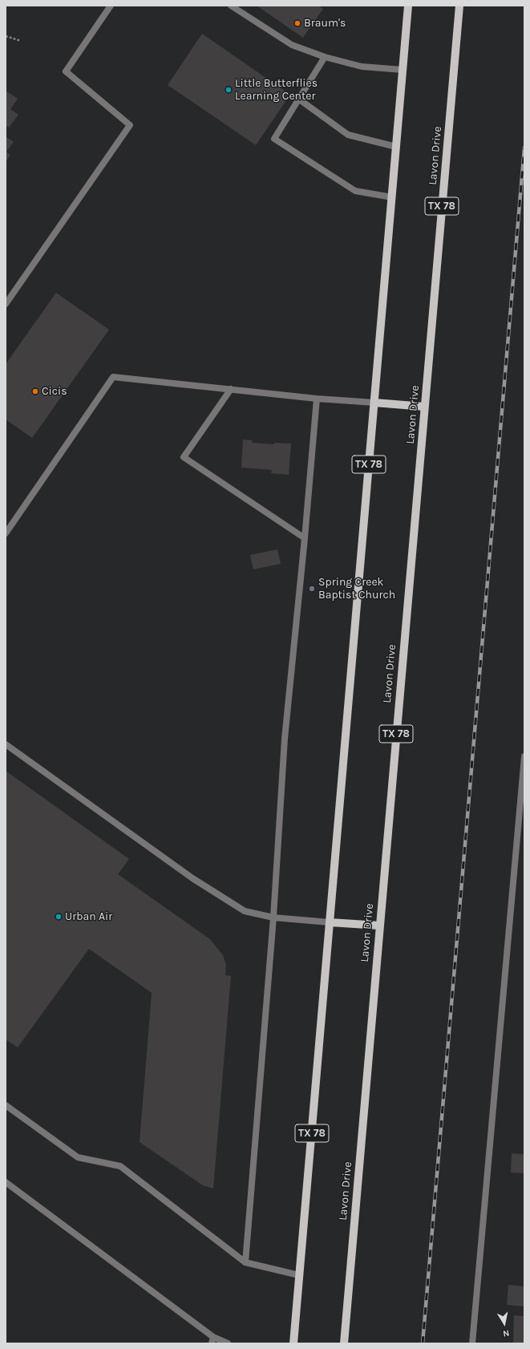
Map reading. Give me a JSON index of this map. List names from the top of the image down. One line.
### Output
{"streets":{"main road":["Lavon Drive","TX 78"]},"places":["Braum's","Little Butterflies Learning Center","Cicis","Spring Creek Baptist Church","Urban Air"],"north":"bottom"}
